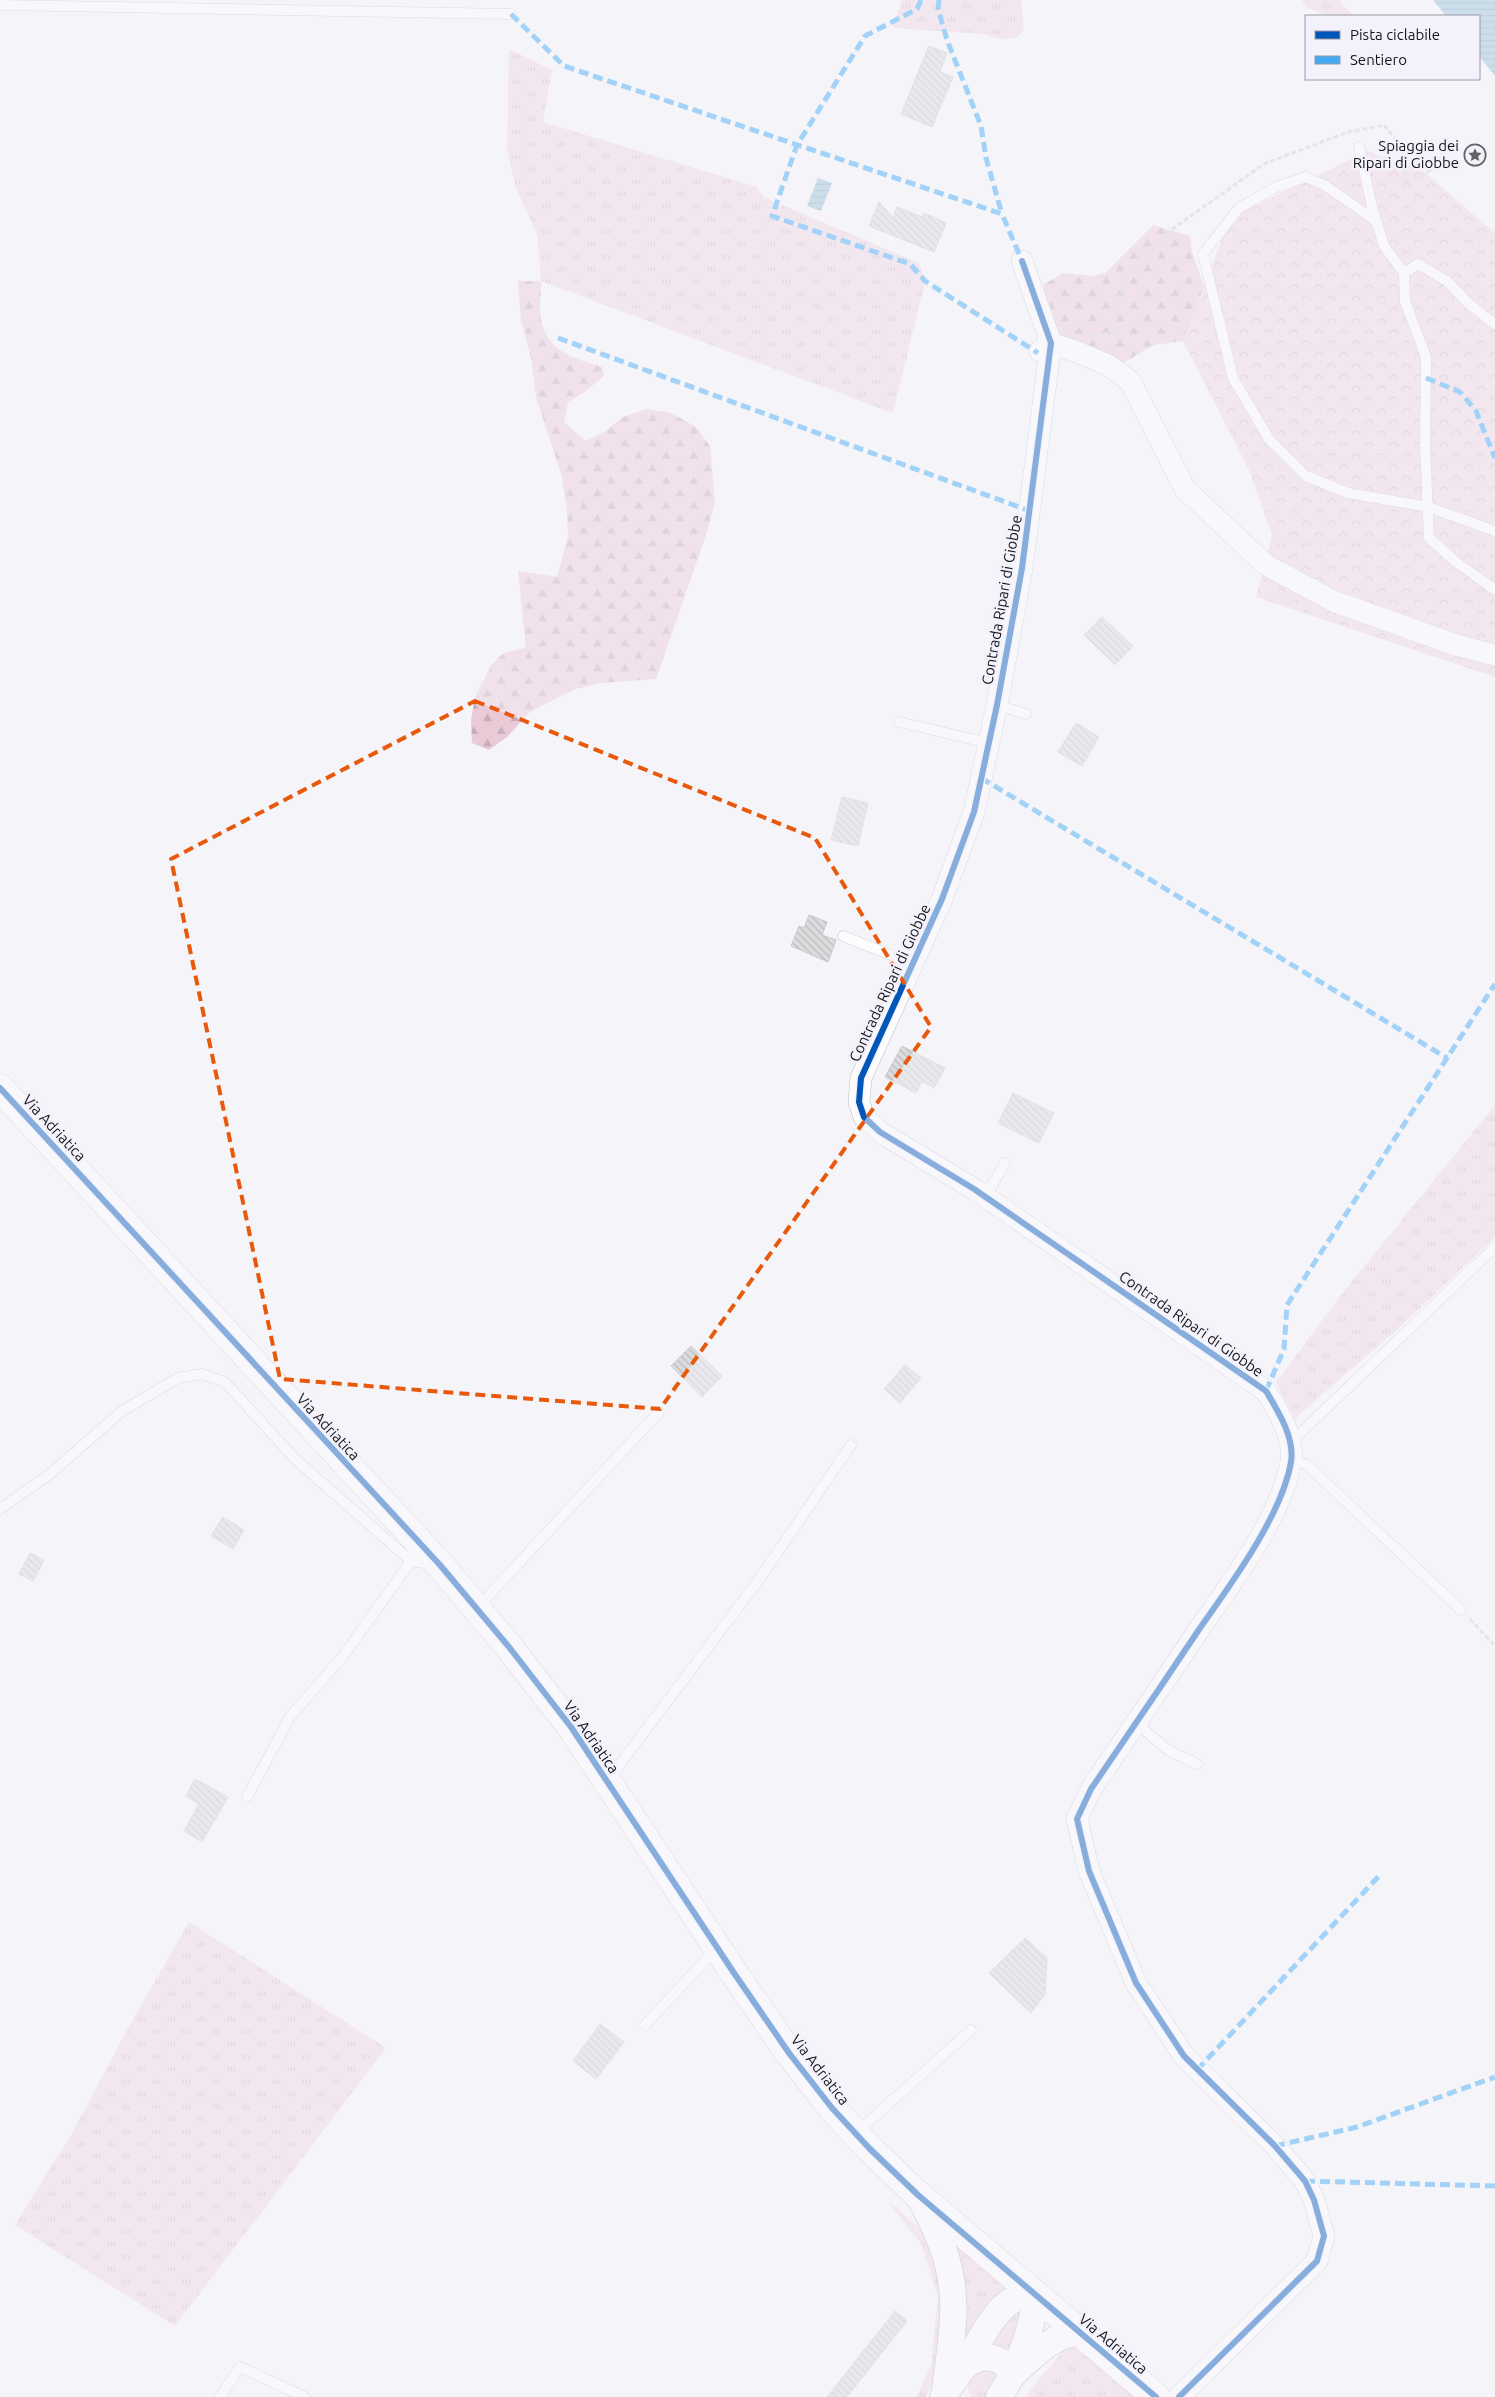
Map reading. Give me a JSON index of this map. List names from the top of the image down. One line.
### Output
{"streets":{"main road":["Via Adriatica"],"street":["Contrada Ripari di Giobbe"]},"places":{"place":["Spiaggia dei Ripari di Giobbe"]},"legend":["Pista ciclabile","Sentiero"]}
